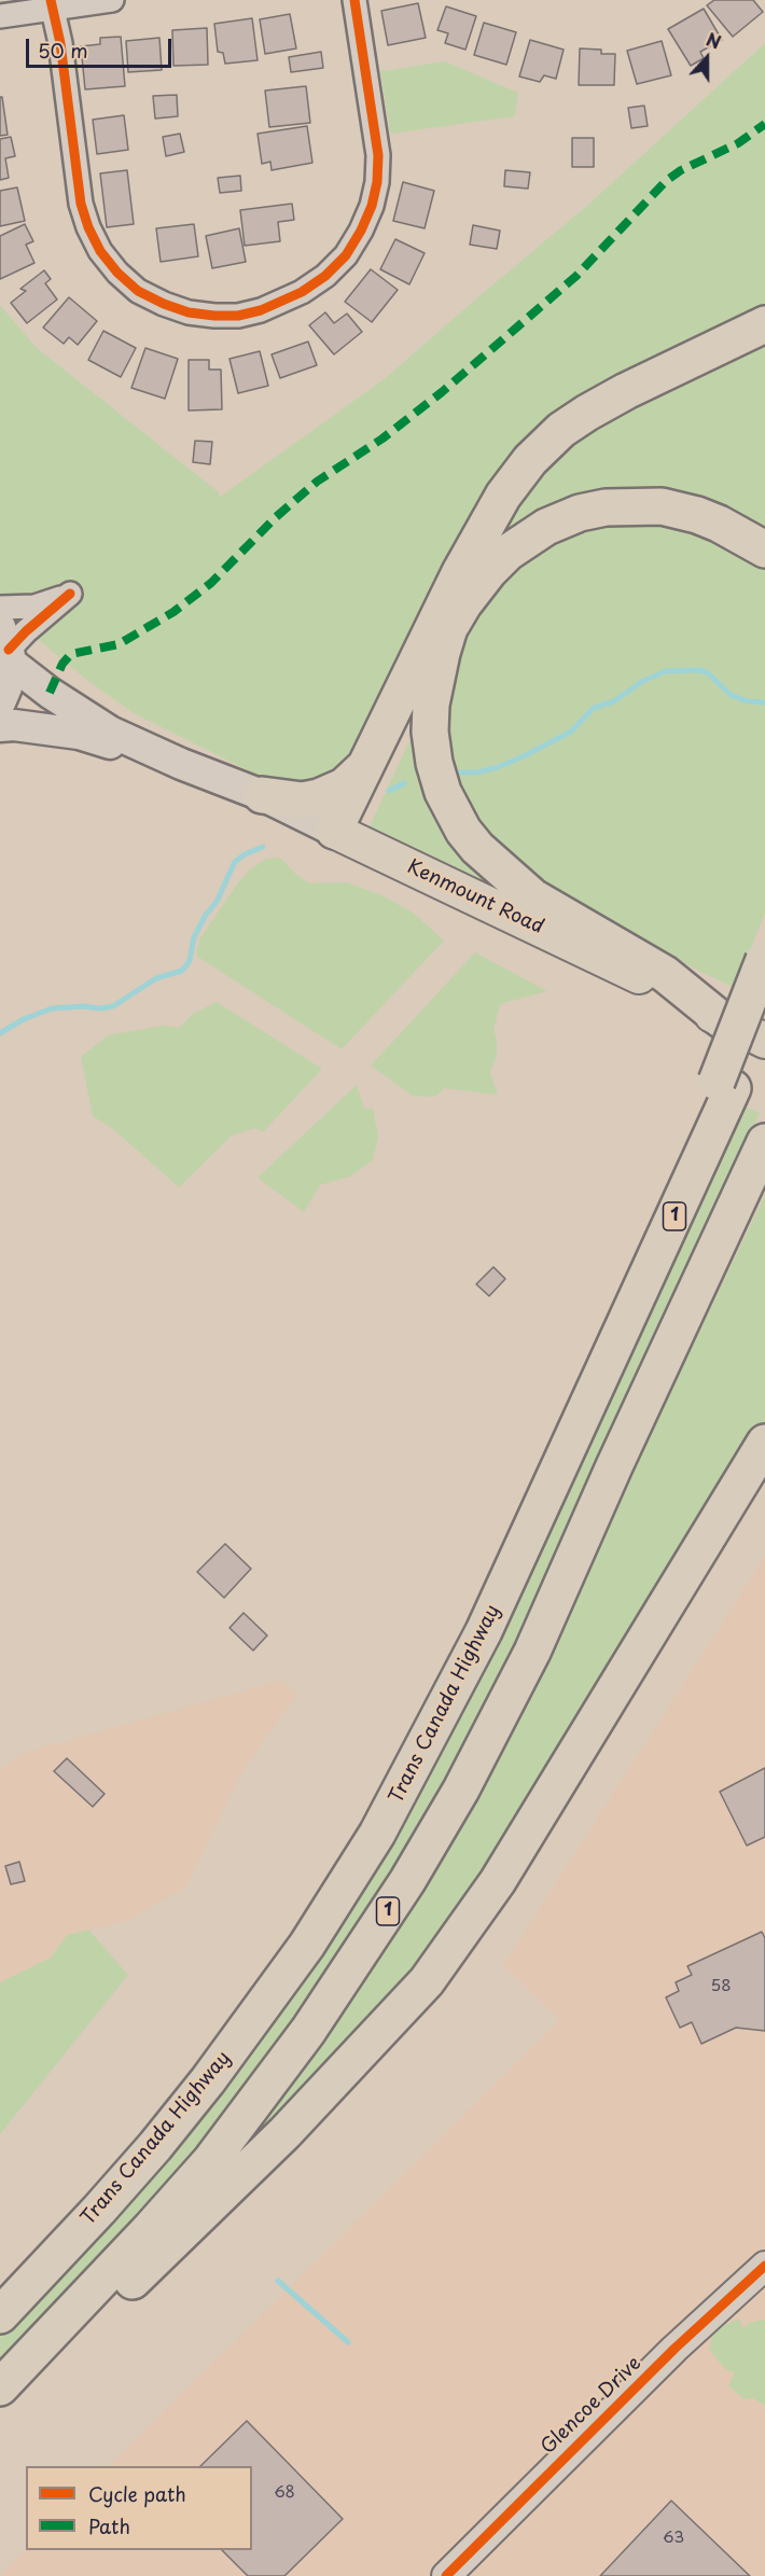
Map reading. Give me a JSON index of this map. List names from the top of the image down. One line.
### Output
{"streets":{"highway":["1","Trans Canada Highway"],"main road":["Kenmount Road"],"street":["Glencoe Drive"]},"house_numbers":["58","68","63"],"legend":["Cycle path","Path"],"scale_bar":"50 m","north":"top"}
